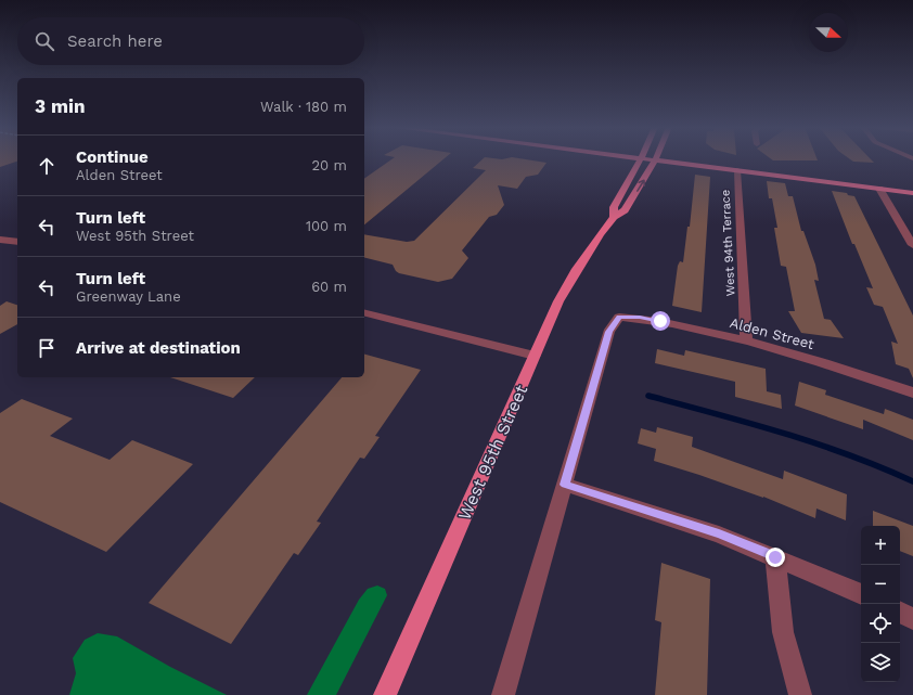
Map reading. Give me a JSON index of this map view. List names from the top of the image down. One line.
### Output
{"streets":{"main road":["West 95th Street"],"street":["West 94th Terrace","Alden Street"]},"crossings":[["West 94th Terrace","Alden Street"]],"north":"right","page":{"search":"Search here","heading":["3 min","Walk · 180 m"],"list":[["Continue","Alden Street","20 m"],["Turn left","West 95th Street","100 m"],["Turn left","Greenway Lane","60 m"],"Arrive at destination"],"map_buttons":["+","−"]}}
